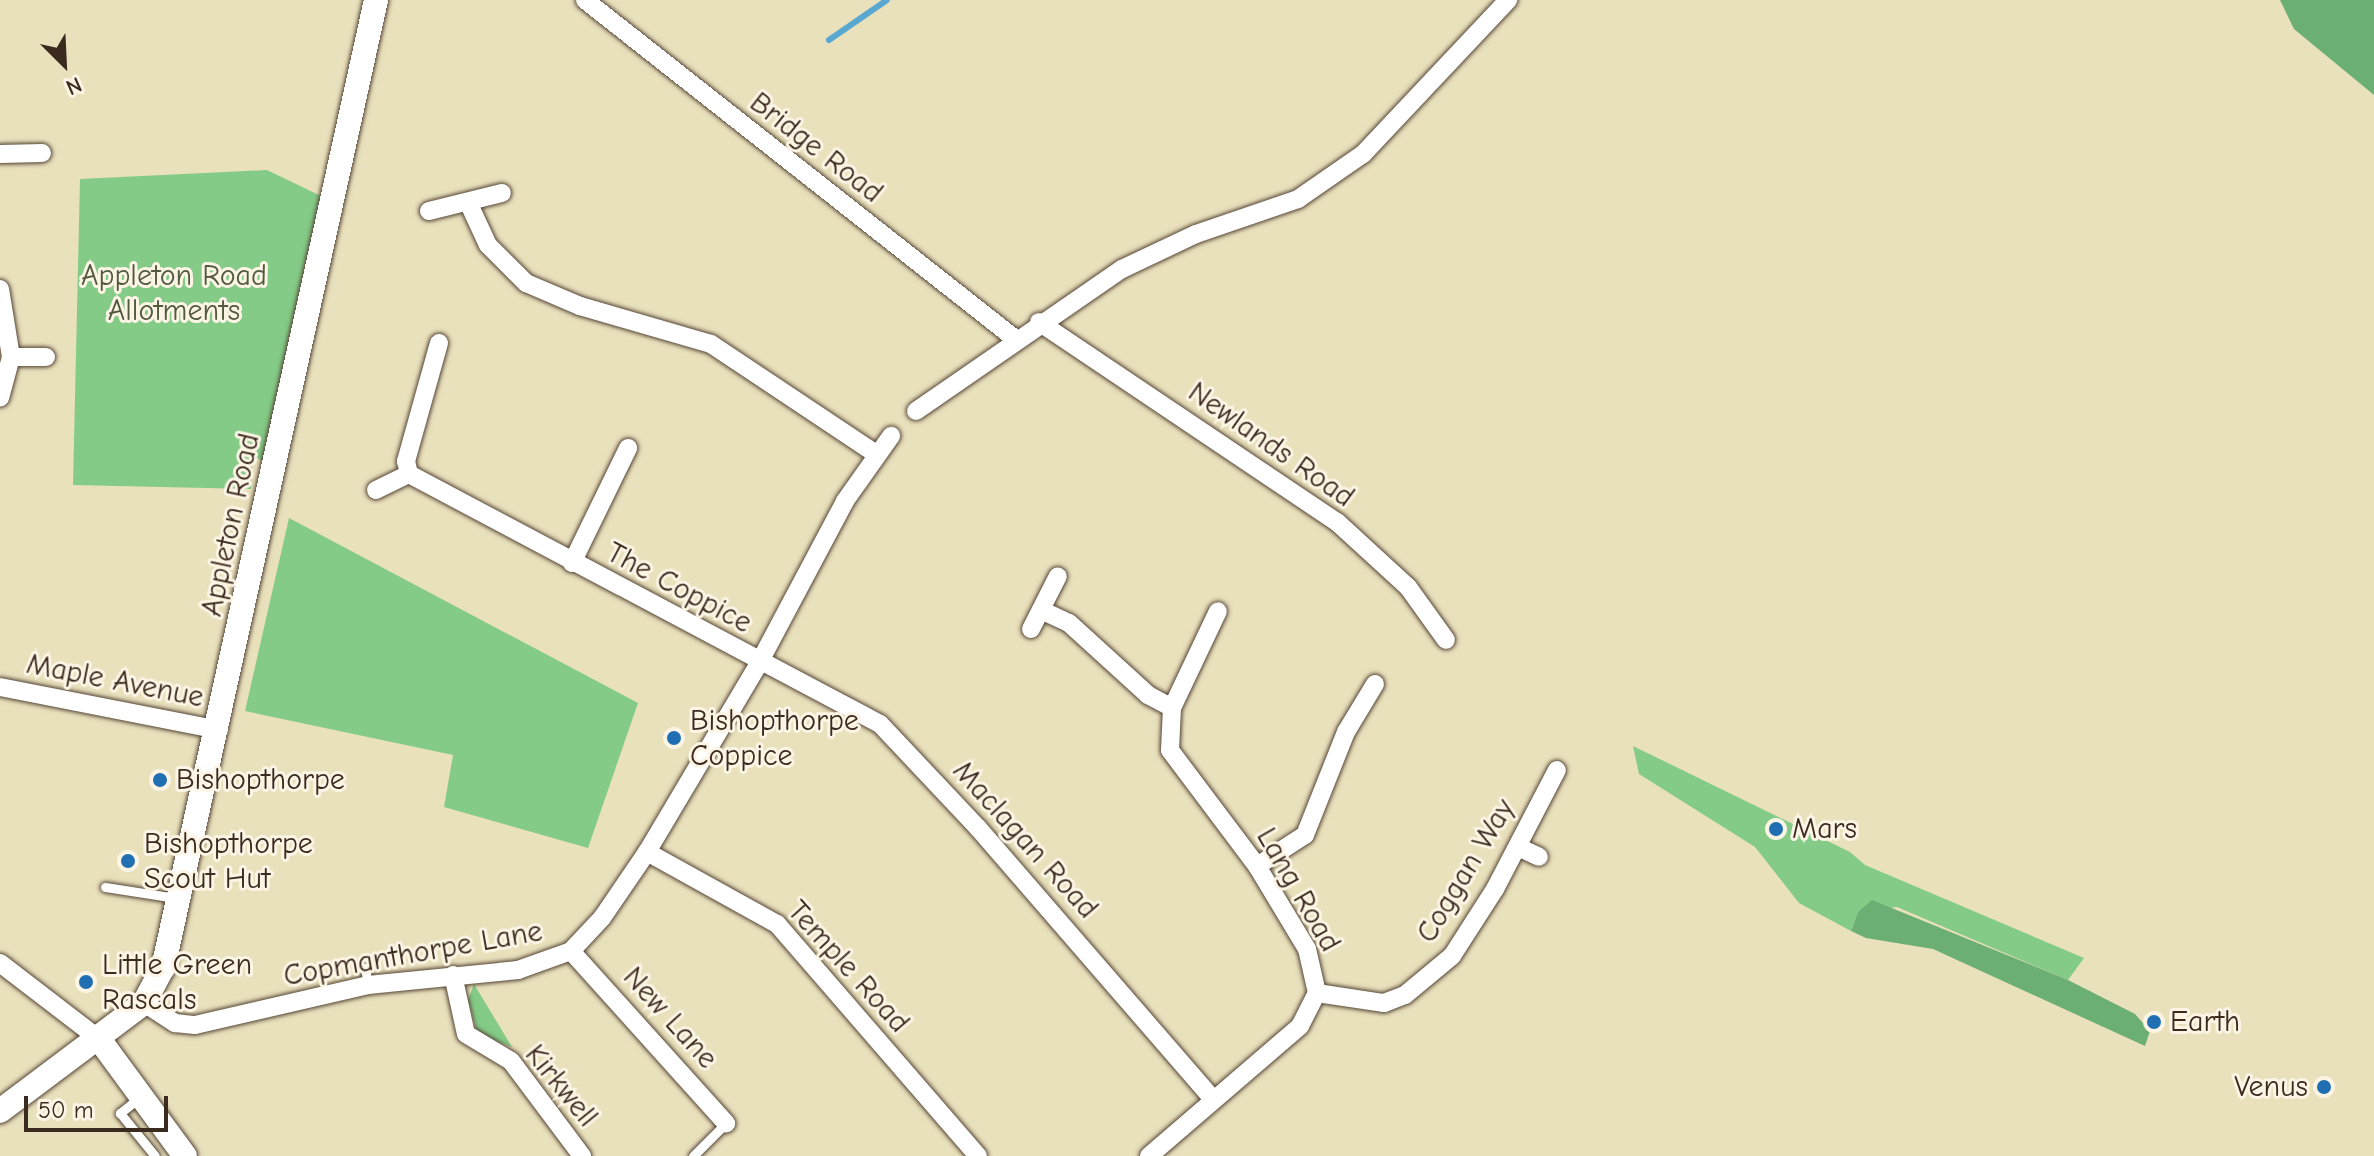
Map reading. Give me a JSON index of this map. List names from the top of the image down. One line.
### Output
{"streets":{"street":["Bridge Road","Newlands Road","Appleton Road","The Coppice","Maple Avenue","Maclagan Road","Coggan Way","Lang Road","Copmanthorpe Lane","Temple Road","New Lane","Kirkwell"]},"crossings":[["Appleton Road","Maple Avenue"],["Appleton Road","Copmanthorpe Lane"],["The Coppice","Maclagan Road"],["The Coppice","Copmanthorpe Lane"],["Maclagan Road","Lang Road"],["Maclagan Road","Copmanthorpe Lane"],["Coggan Way","Lang Road"],["Copmanthorpe Lane","Temple Road"],["Copmanthorpe Lane","New Lane"],["Copmanthorpe Lane","Kirkwell"]],"parks":["Appleton Road Allotments"],"places":["Bishopthorpe Coppice","Bishopthorpe","Mars","Bishopthorpe Scout Hut","Little Green Rascals","Earth","Venus"],"scale_bar":"50 m","north":"bottom right"}
